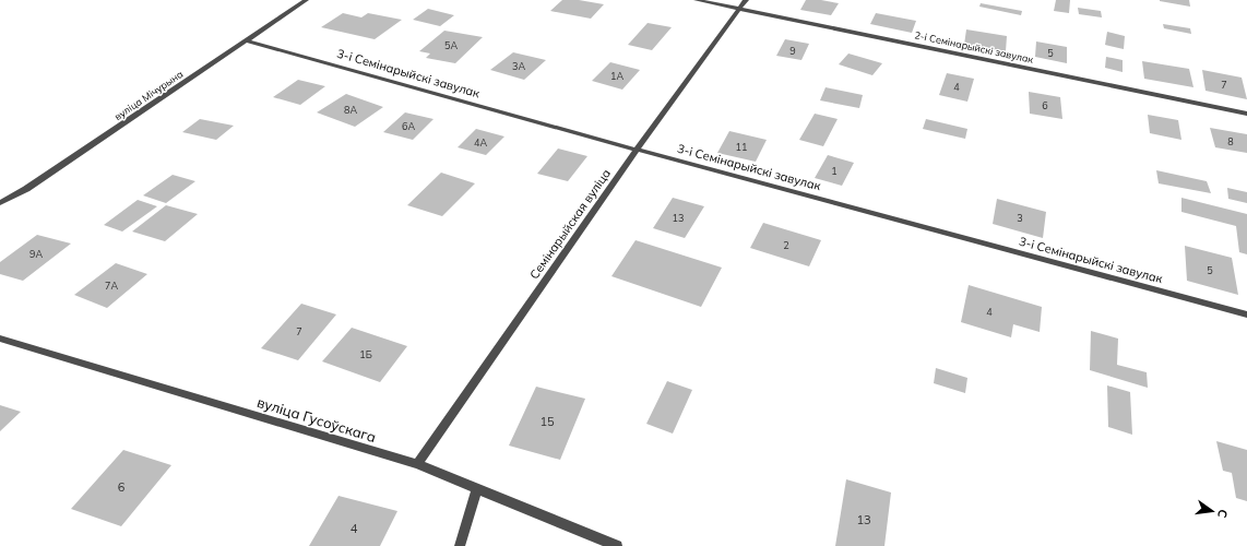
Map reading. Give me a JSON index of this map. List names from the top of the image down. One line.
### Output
{"streets":{"street":["2-і Семінарыйскі завулак","3-і Семінарыйскі завулак","вуліца Мічурына","Семінарыйская вуліца","вуліца Гусоўскага"]},"crossings":[["2-і Семінарыйскі завулак","Семінарыйская вуліца"],["3-і Семінарыйскі завулак","вуліца Мічурына"],["3-і Семінарыйскі завулак","Семінарыйская вуліца"],["Семінарыйская вуліца","вуліца Гусоўскага"]],"house_numbers":["5А","9","5","3А","1А","7","4","6","8А","6А","8","4А","11","1","13","3","2","9А","5","7А","4","7","1Б","15","6","13","4"],"north":"right"}
